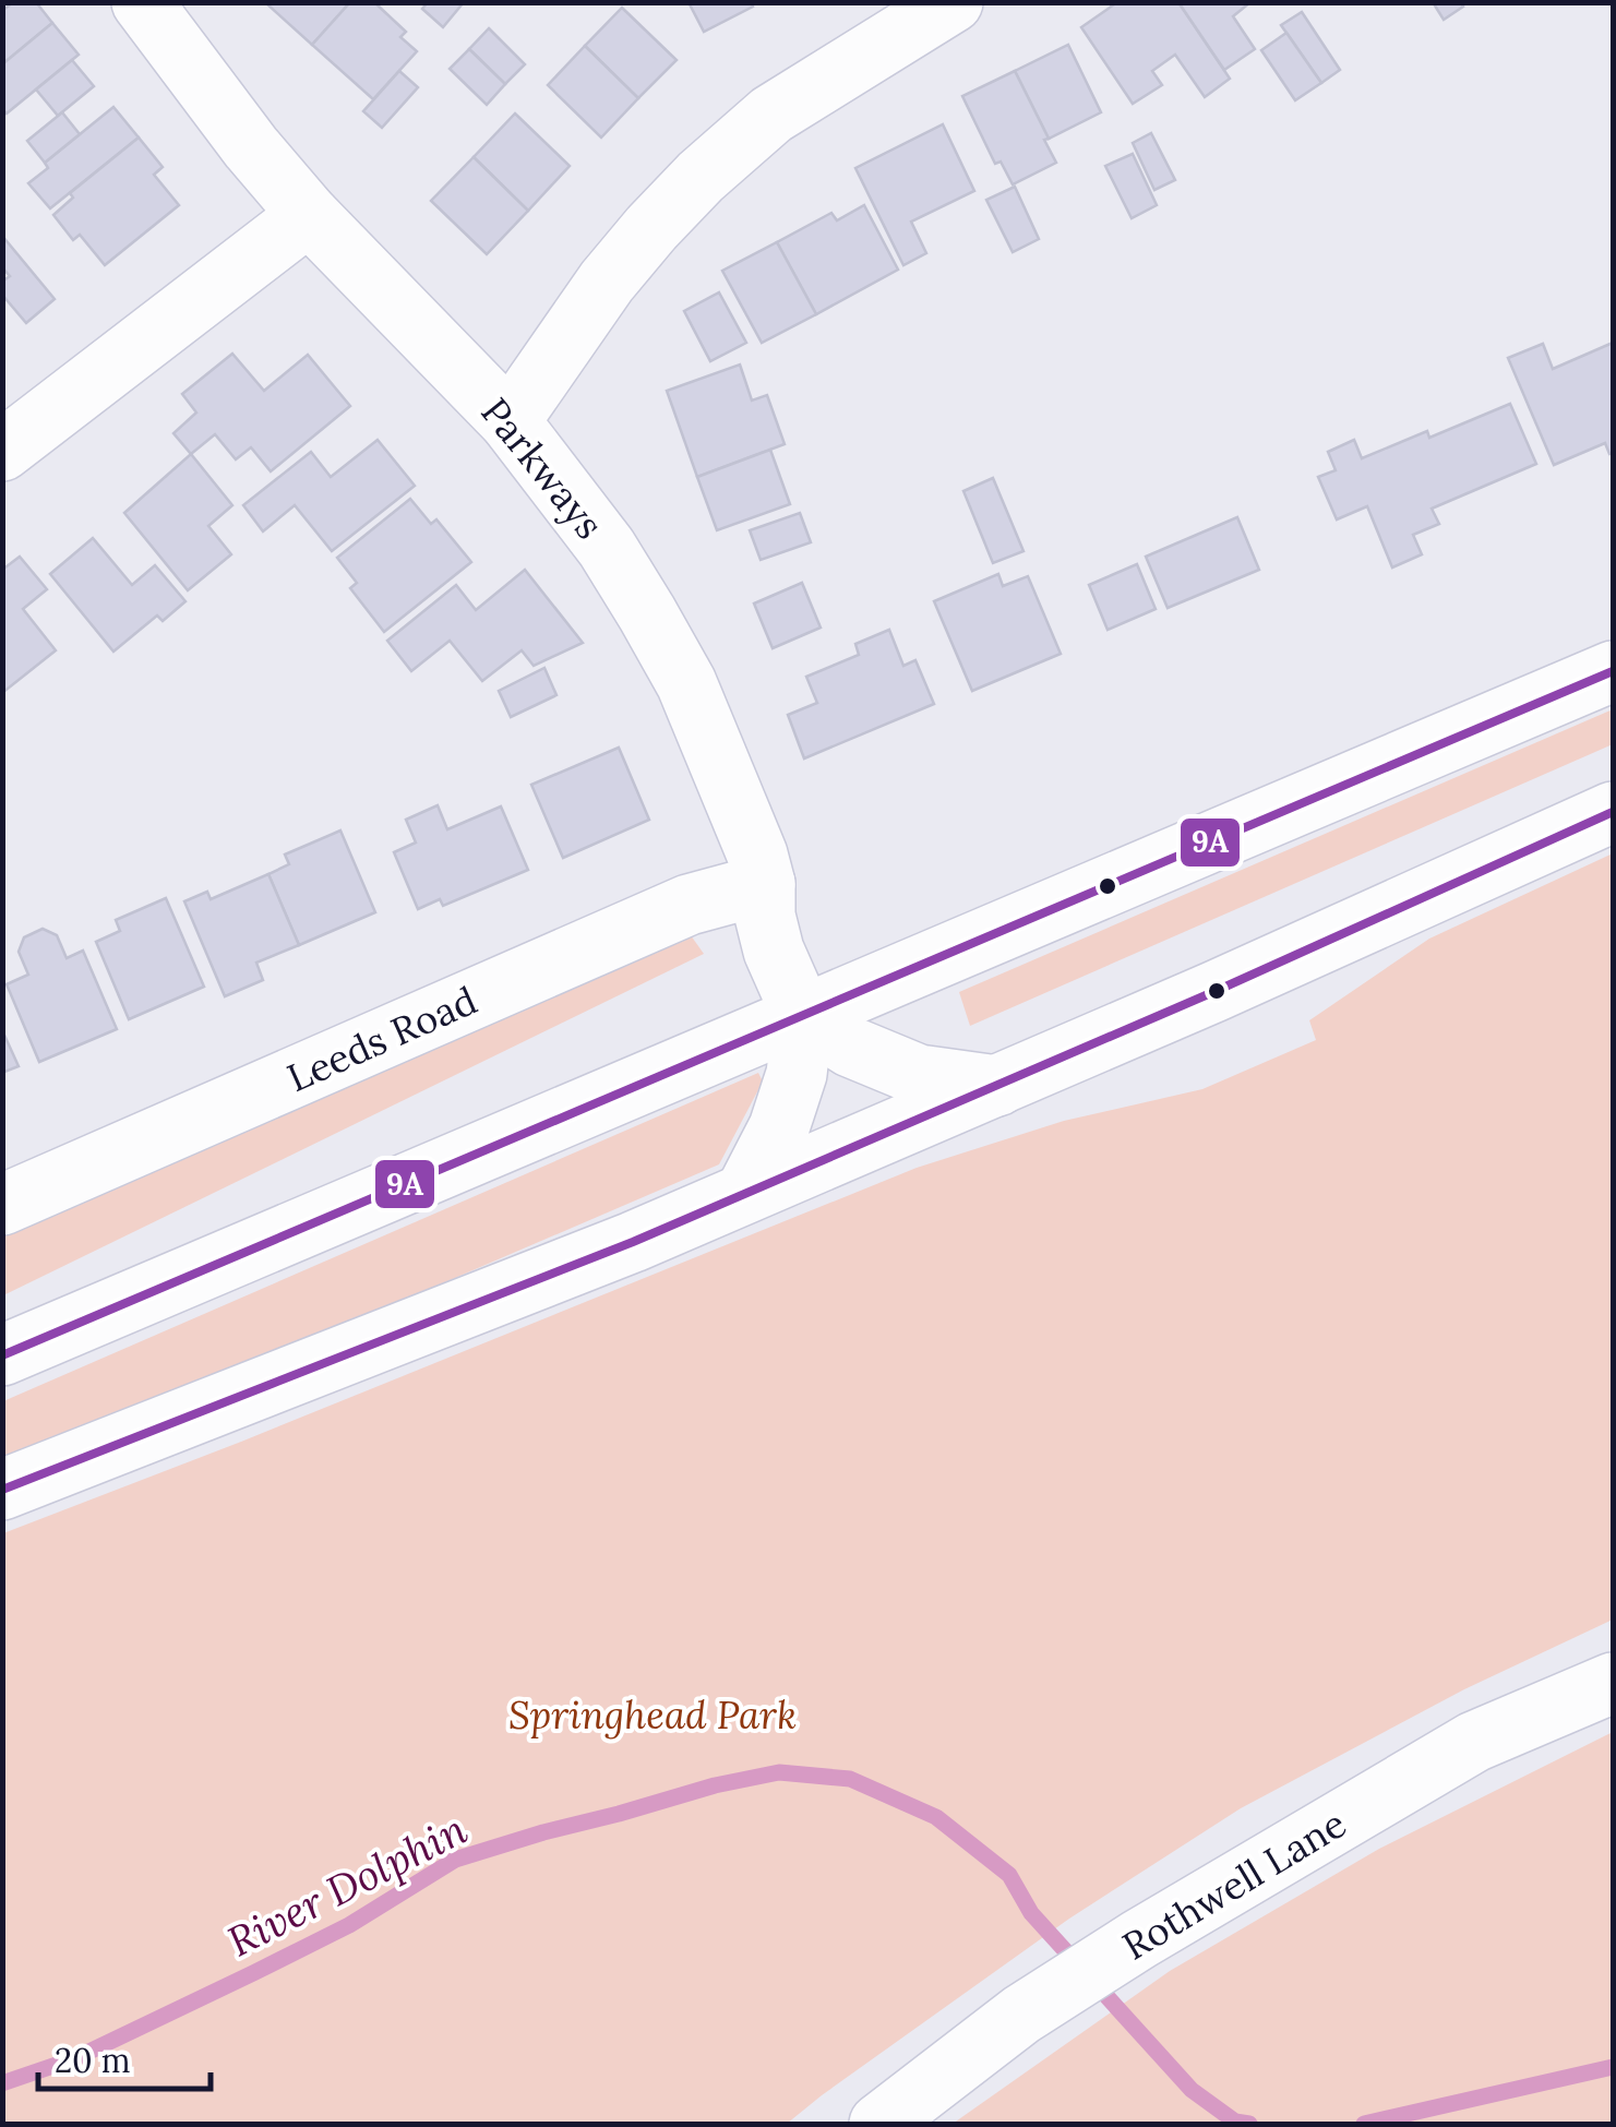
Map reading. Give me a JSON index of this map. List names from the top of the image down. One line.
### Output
{"streets":{"main road":["Parkways","Leeds Road","Rothwell Lane"]},"crossings":[["Parkways","Leeds Road"]],"water":["River Dolphin"],"parks":["Springhead Park"],"lines":["transit line 9A"],"scale_bar":"20 m"}
